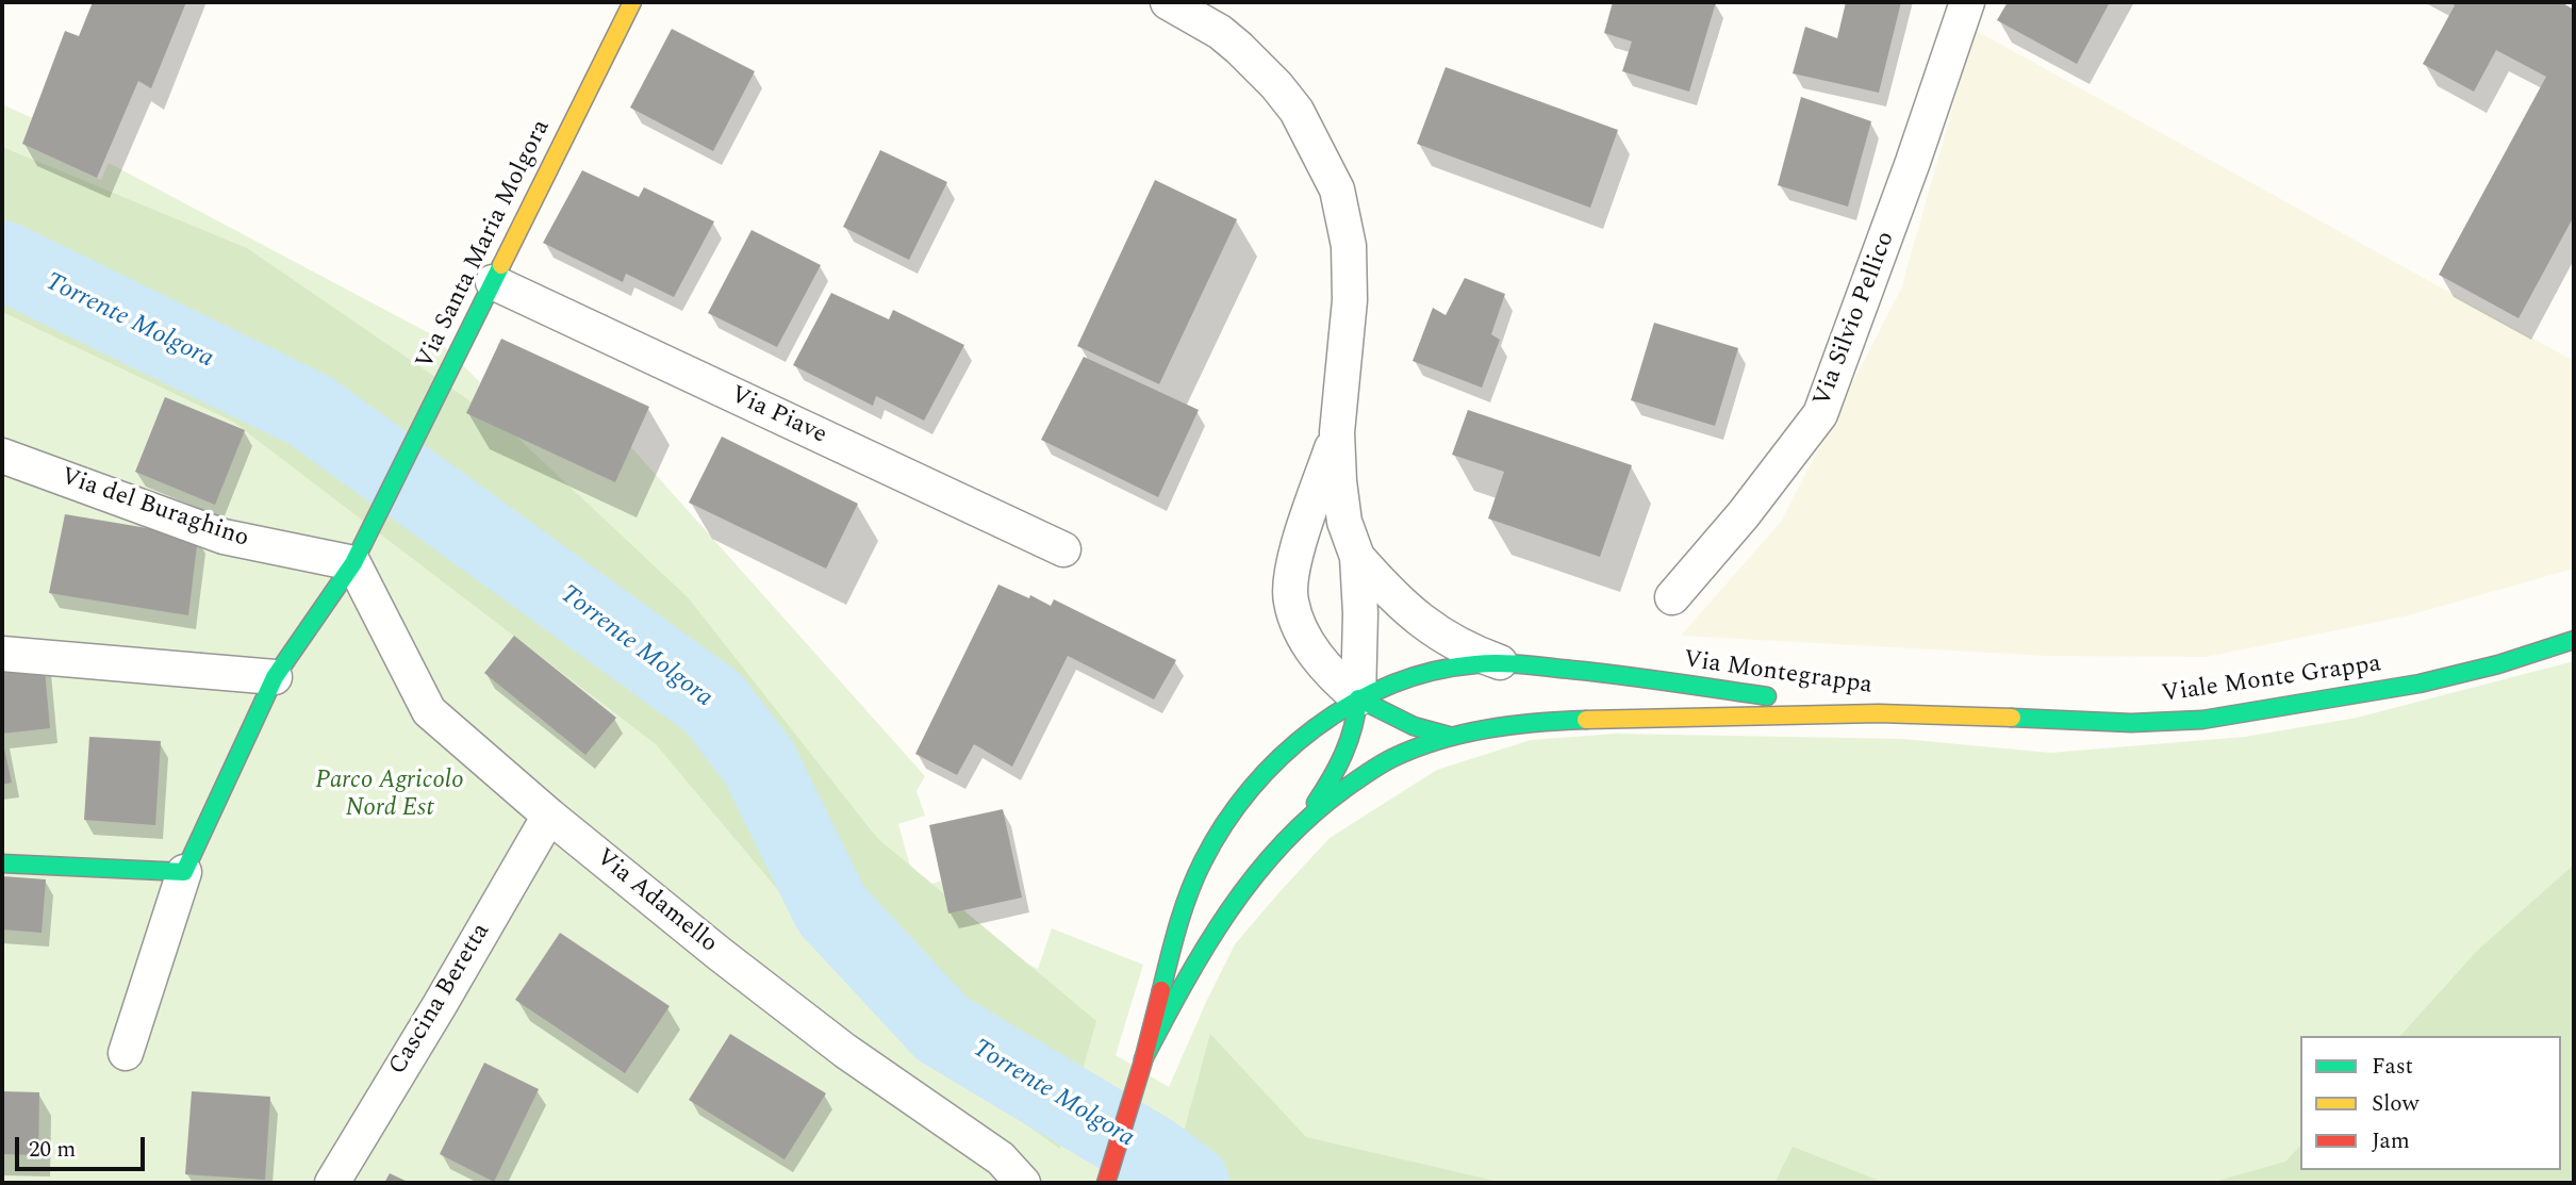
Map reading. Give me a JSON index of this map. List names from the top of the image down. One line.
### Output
{"streets":{"street":["Via Santa Maria Molgora","Via Silvio Pellico","Via Piave","Via del Buraghino","Via Montegrappa","Viale Monte Grappa","Via Adamello","Cascina Beretta"]},"crossings":[["Via Santa Maria Molgora","Via Piave"],["Via Santa Maria Molgora","Via del Buraghino"],["Via Santa Maria Molgora","Via Adamello"],["Via del Buraghino","Via Adamello"],["Via Montegrappa","Viale Monte Grappa"],["Via Adamello","Cascina Beretta"]],"water":["Torrente Molgora"],"parks":["Parco Agricolo Nord Est"],"legend":["Fast","Slow","Jam"],"scale_bar":"20 m"}
